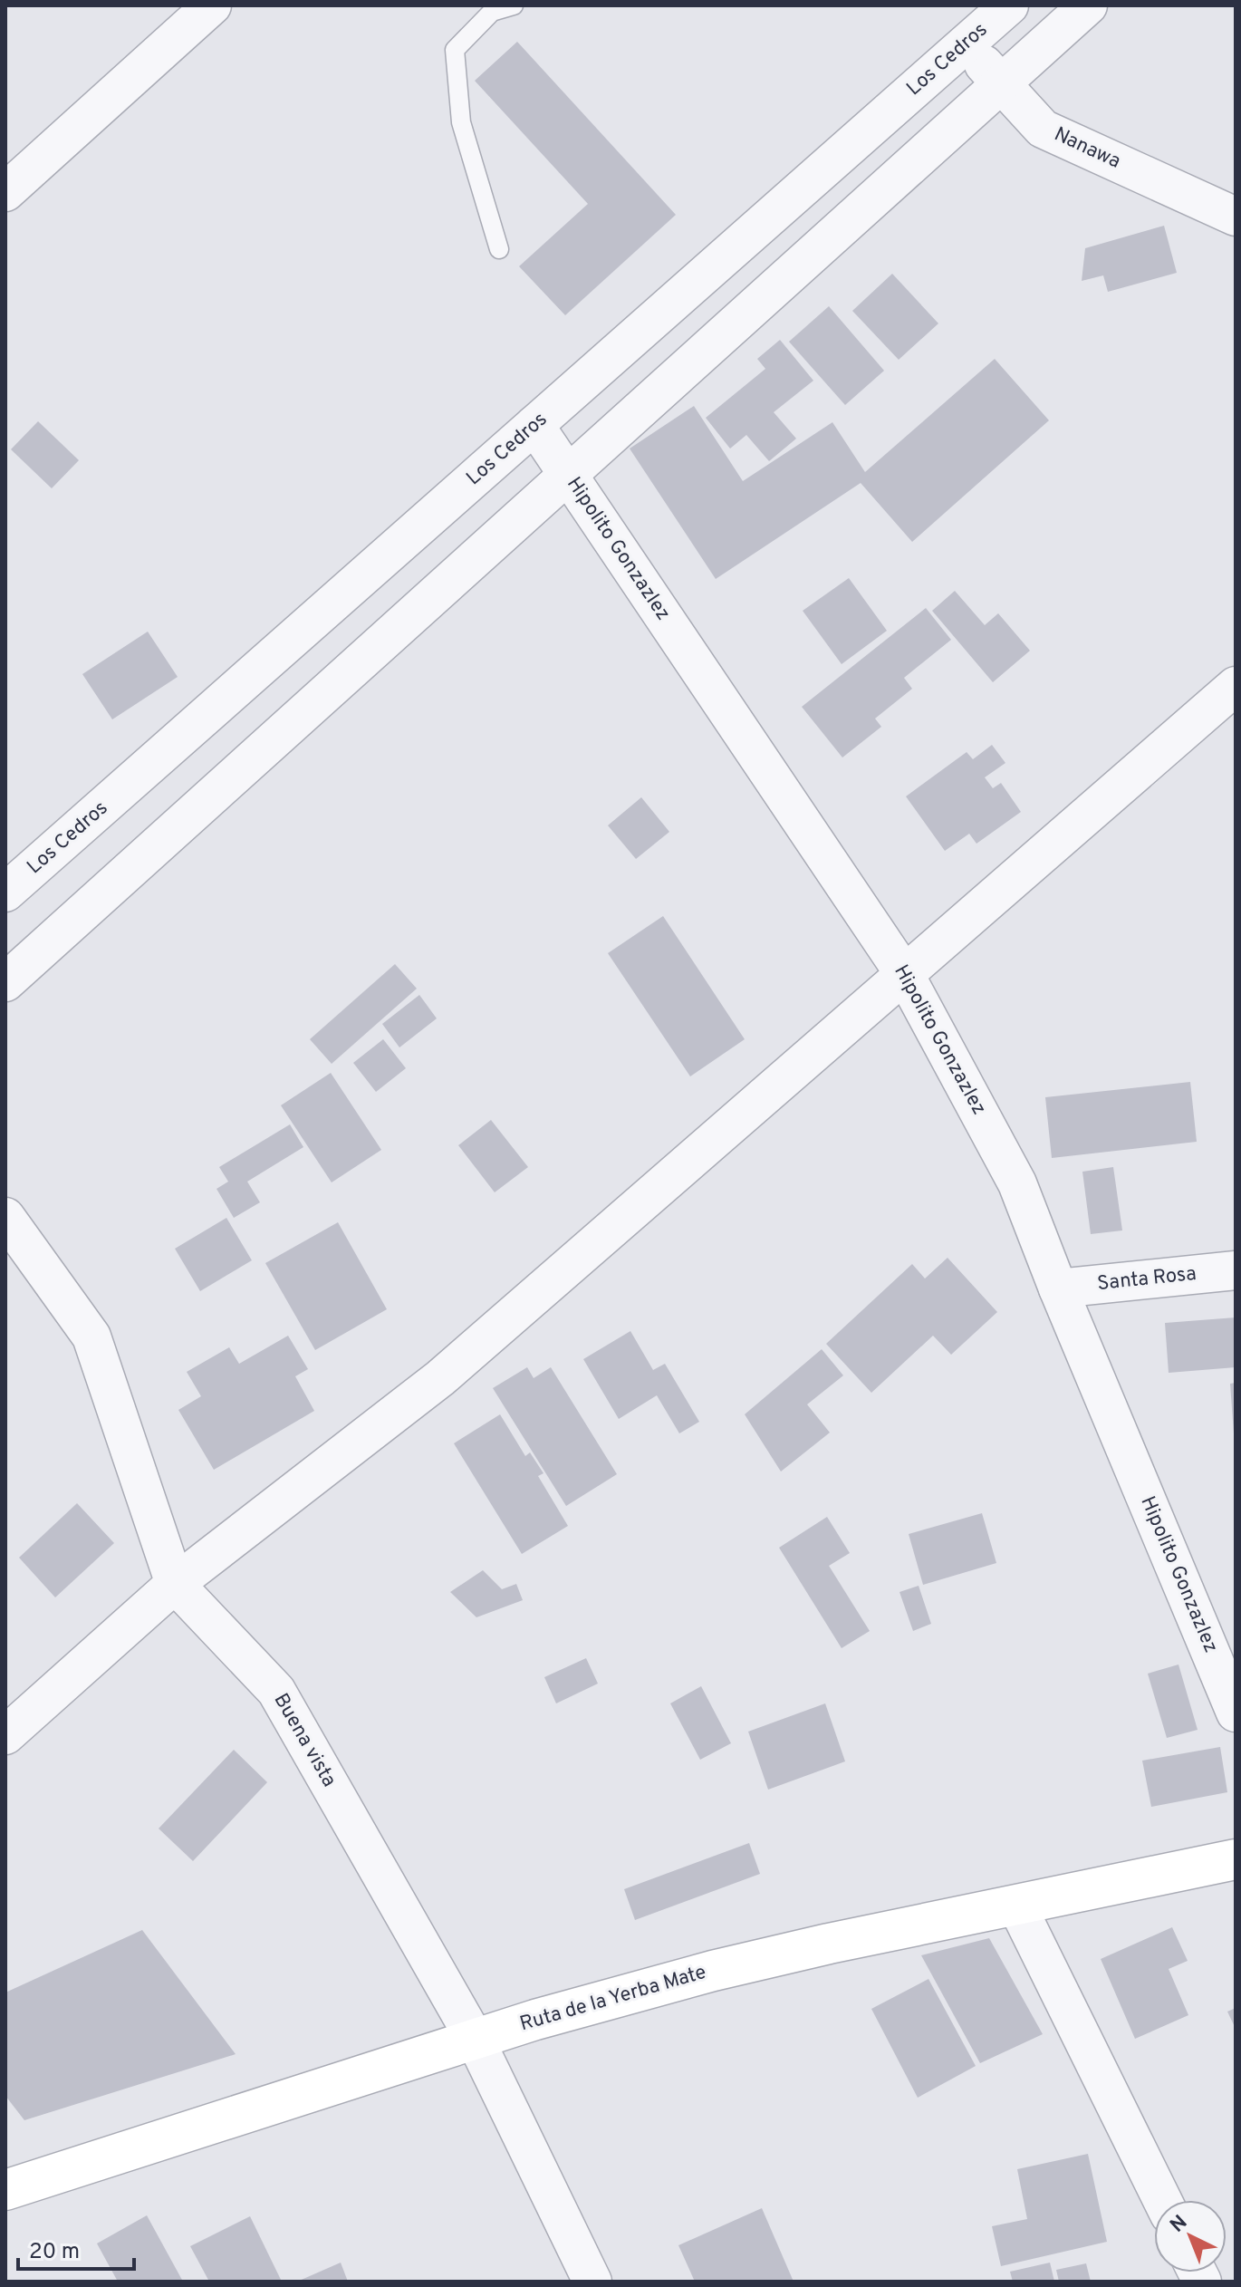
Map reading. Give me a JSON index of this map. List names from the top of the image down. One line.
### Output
{"streets":{"main road":["Ruta de la Yerba Mate"],"street":["Los Cedros","Nanawa","Hipolito Gonzazlez","Santa Rosa","Buena vista"]},"crossings":[["Los Cedros","Nanawa"],["Los Cedros","Hipolito Gonzazlez"],["Hipolito Gonzazlez","Santa Rosa"],["Buena vista","Ruta de la Yerba Mate"]],"scale_bar":"20 m","north":"top left"}
